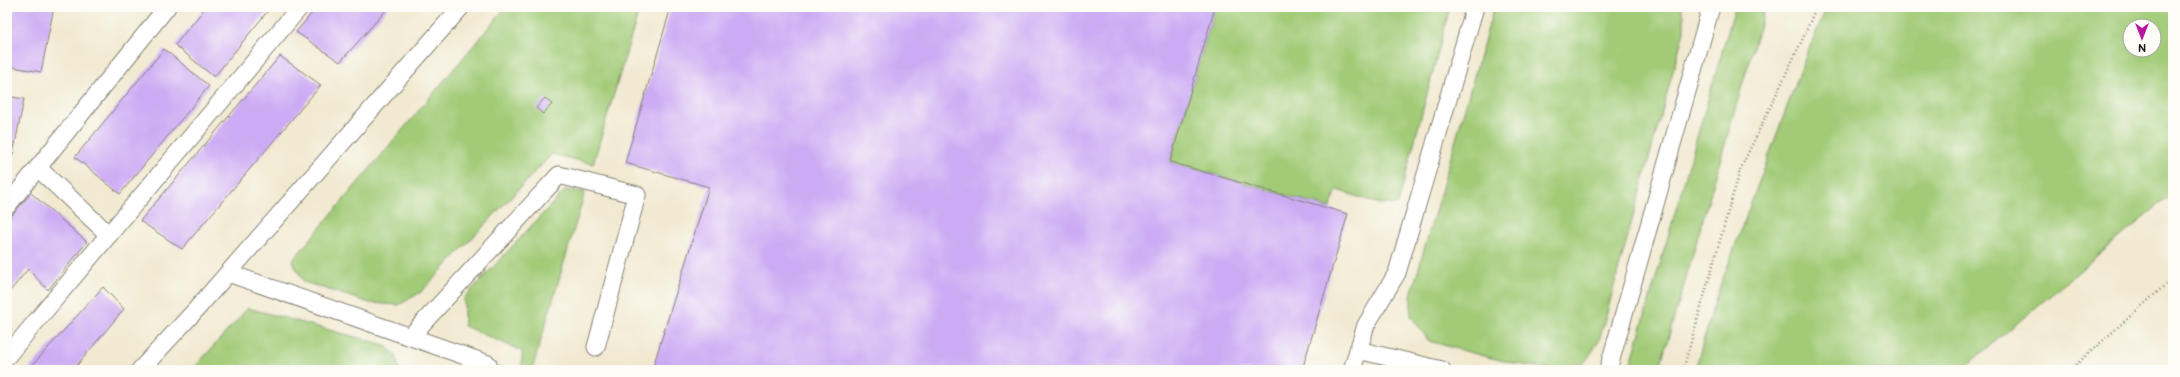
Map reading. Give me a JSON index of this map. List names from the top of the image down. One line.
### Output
{"north":"bottom"}
